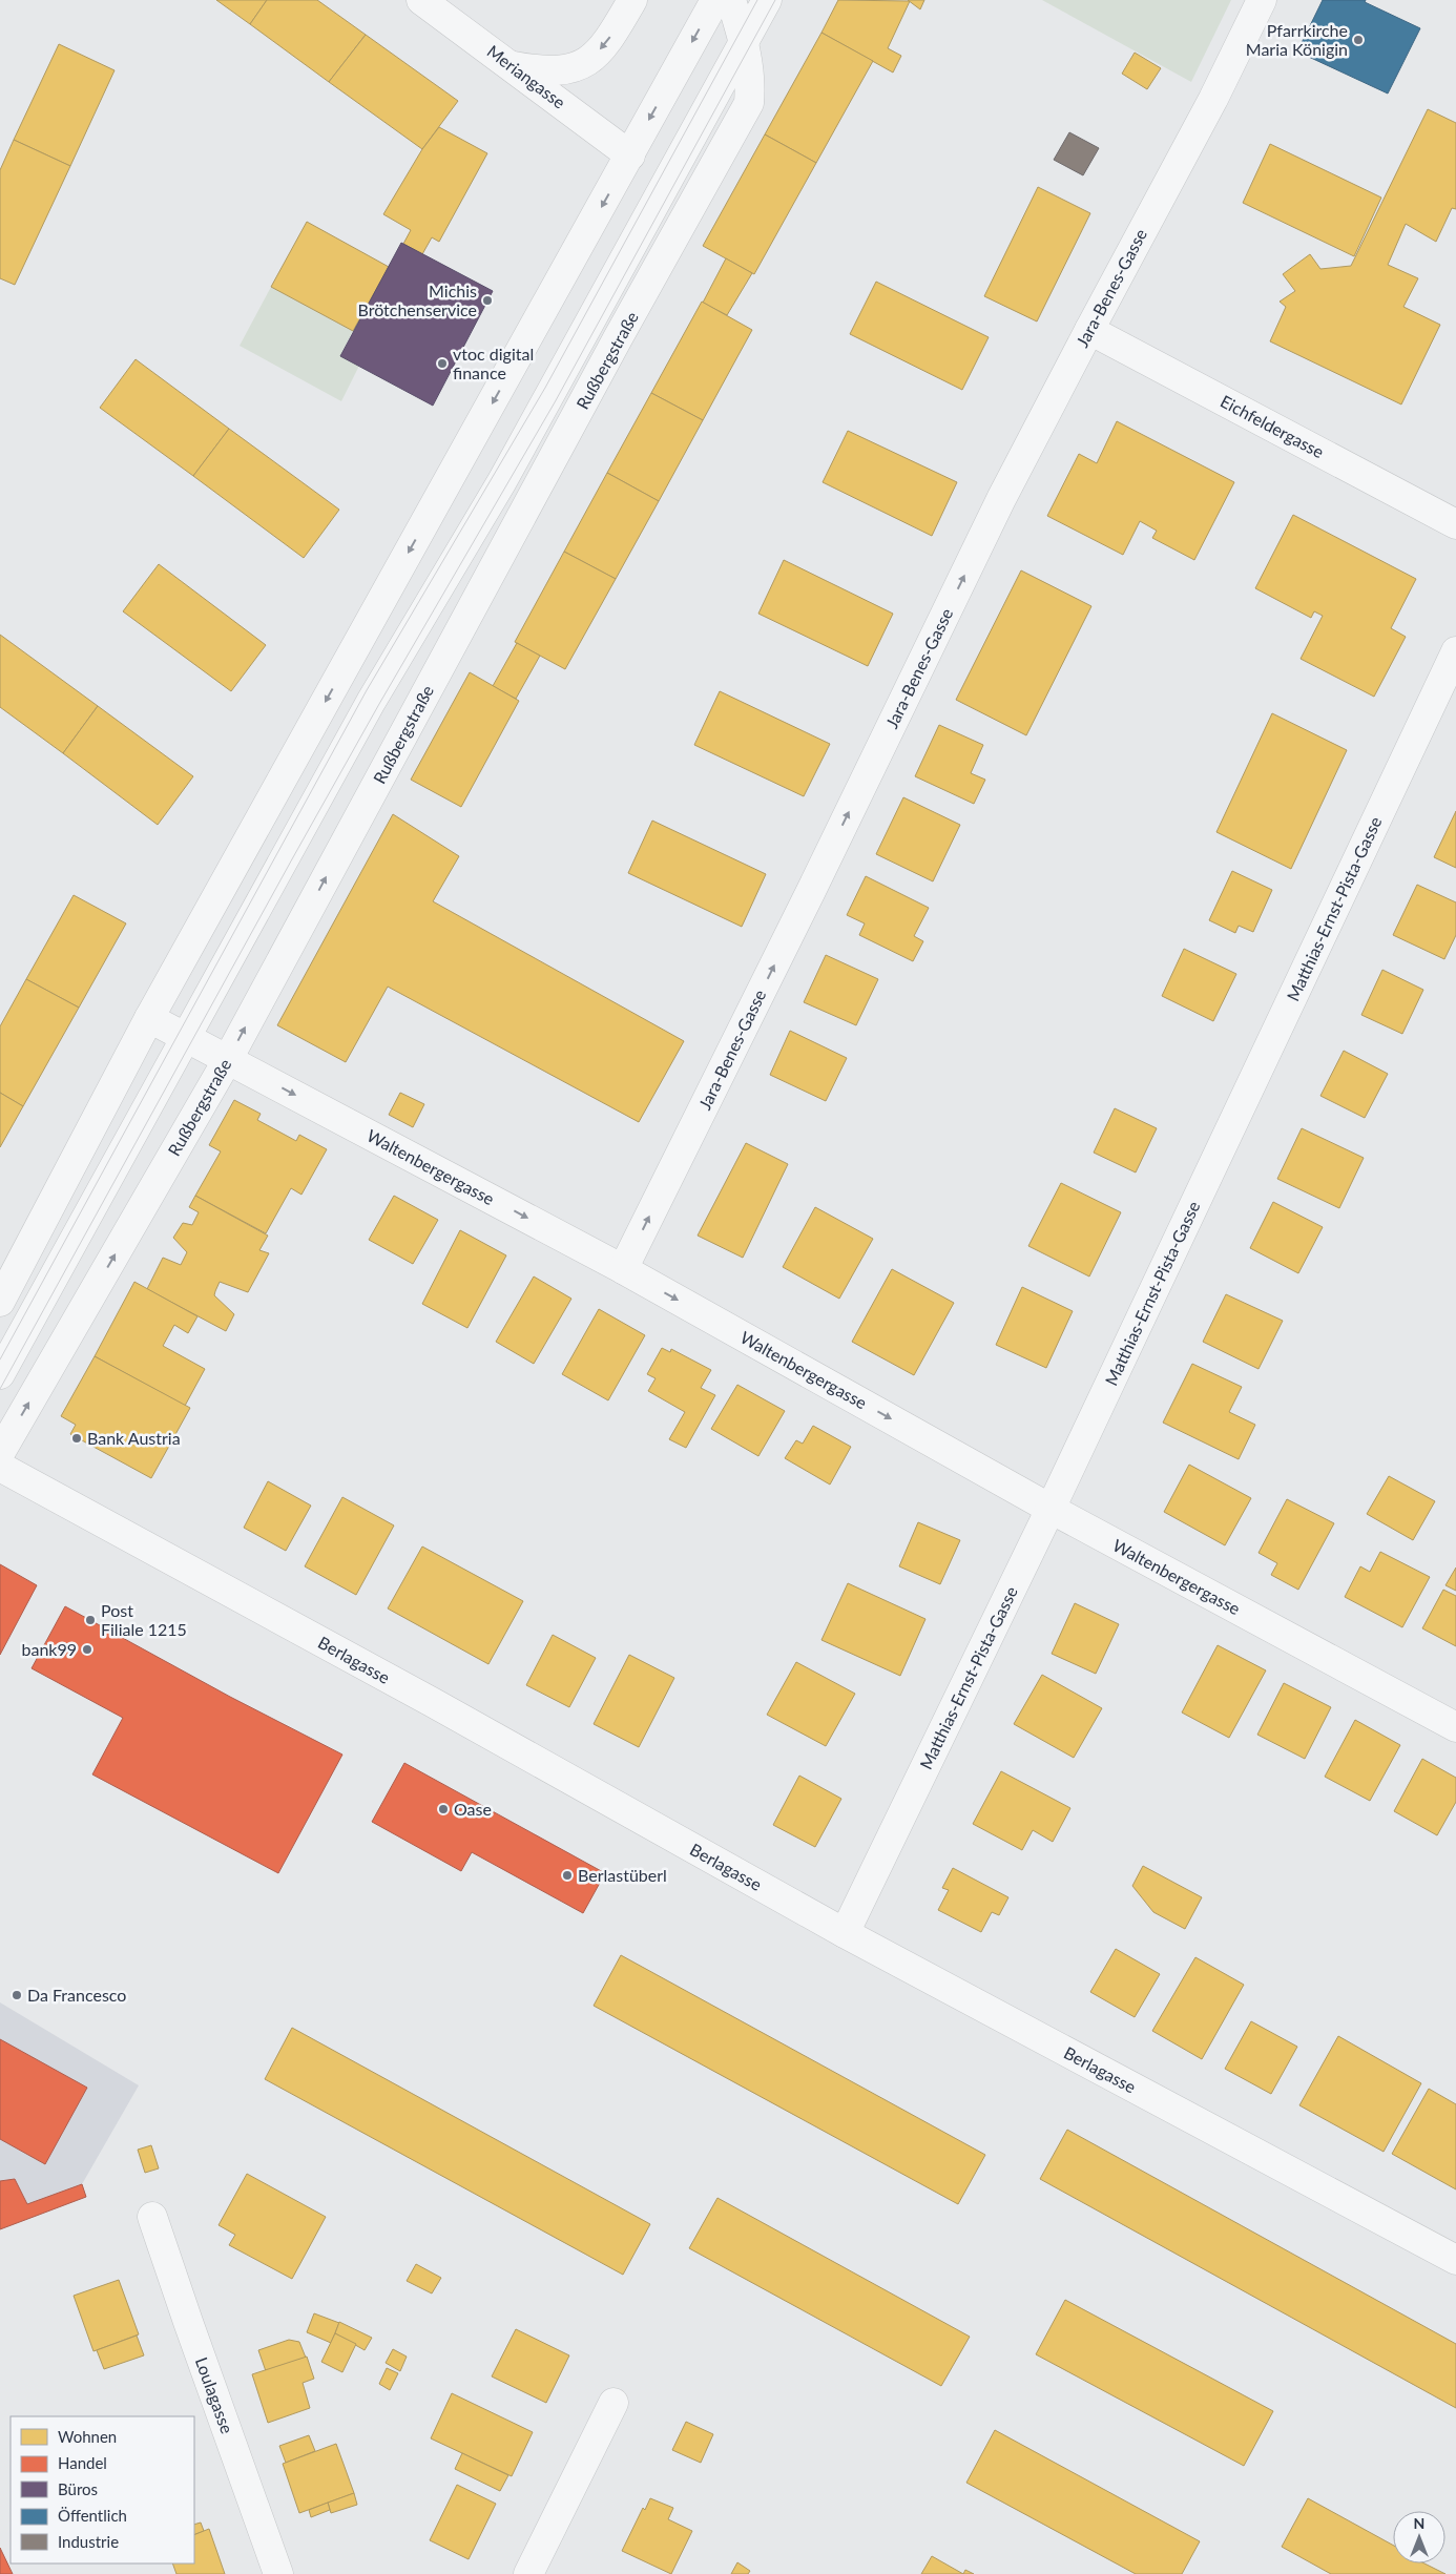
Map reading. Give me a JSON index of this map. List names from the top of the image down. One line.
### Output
{"streets":{"street":["Meriangasse","Jara-Benes-Gasse","Rußbergstraße","Eichfeldergasse","Matthias-Ernst-Pista-Gasse","Waltenbergergasse","Berlagasse","Loulagasse"]},"crossings":[["Jara-Benes-Gasse","Eichfeldergasse"],["Jara-Benes-Gasse","Waltenbergergasse"],["Rußbergstraße","Waltenbergergasse"],["Matthias-Ernst-Pista-Gasse","Waltenbergergasse"],["Matthias-Ernst-Pista-Gasse","Berlagasse"]],"one_way":["Jara-Benes-Gasse","Waltenbergergasse"],"places":["Pfarrkirche Maria Königin","Michis Brötchenservice","vtoc digital finance","Bank Austria","Post Filiale 1215","bank99","Oase","Berlastüberl","Da Francesco"],"legend":["Wohnen","Handel","Büros","Öffentlich","Industrie"],"north":"top"}
